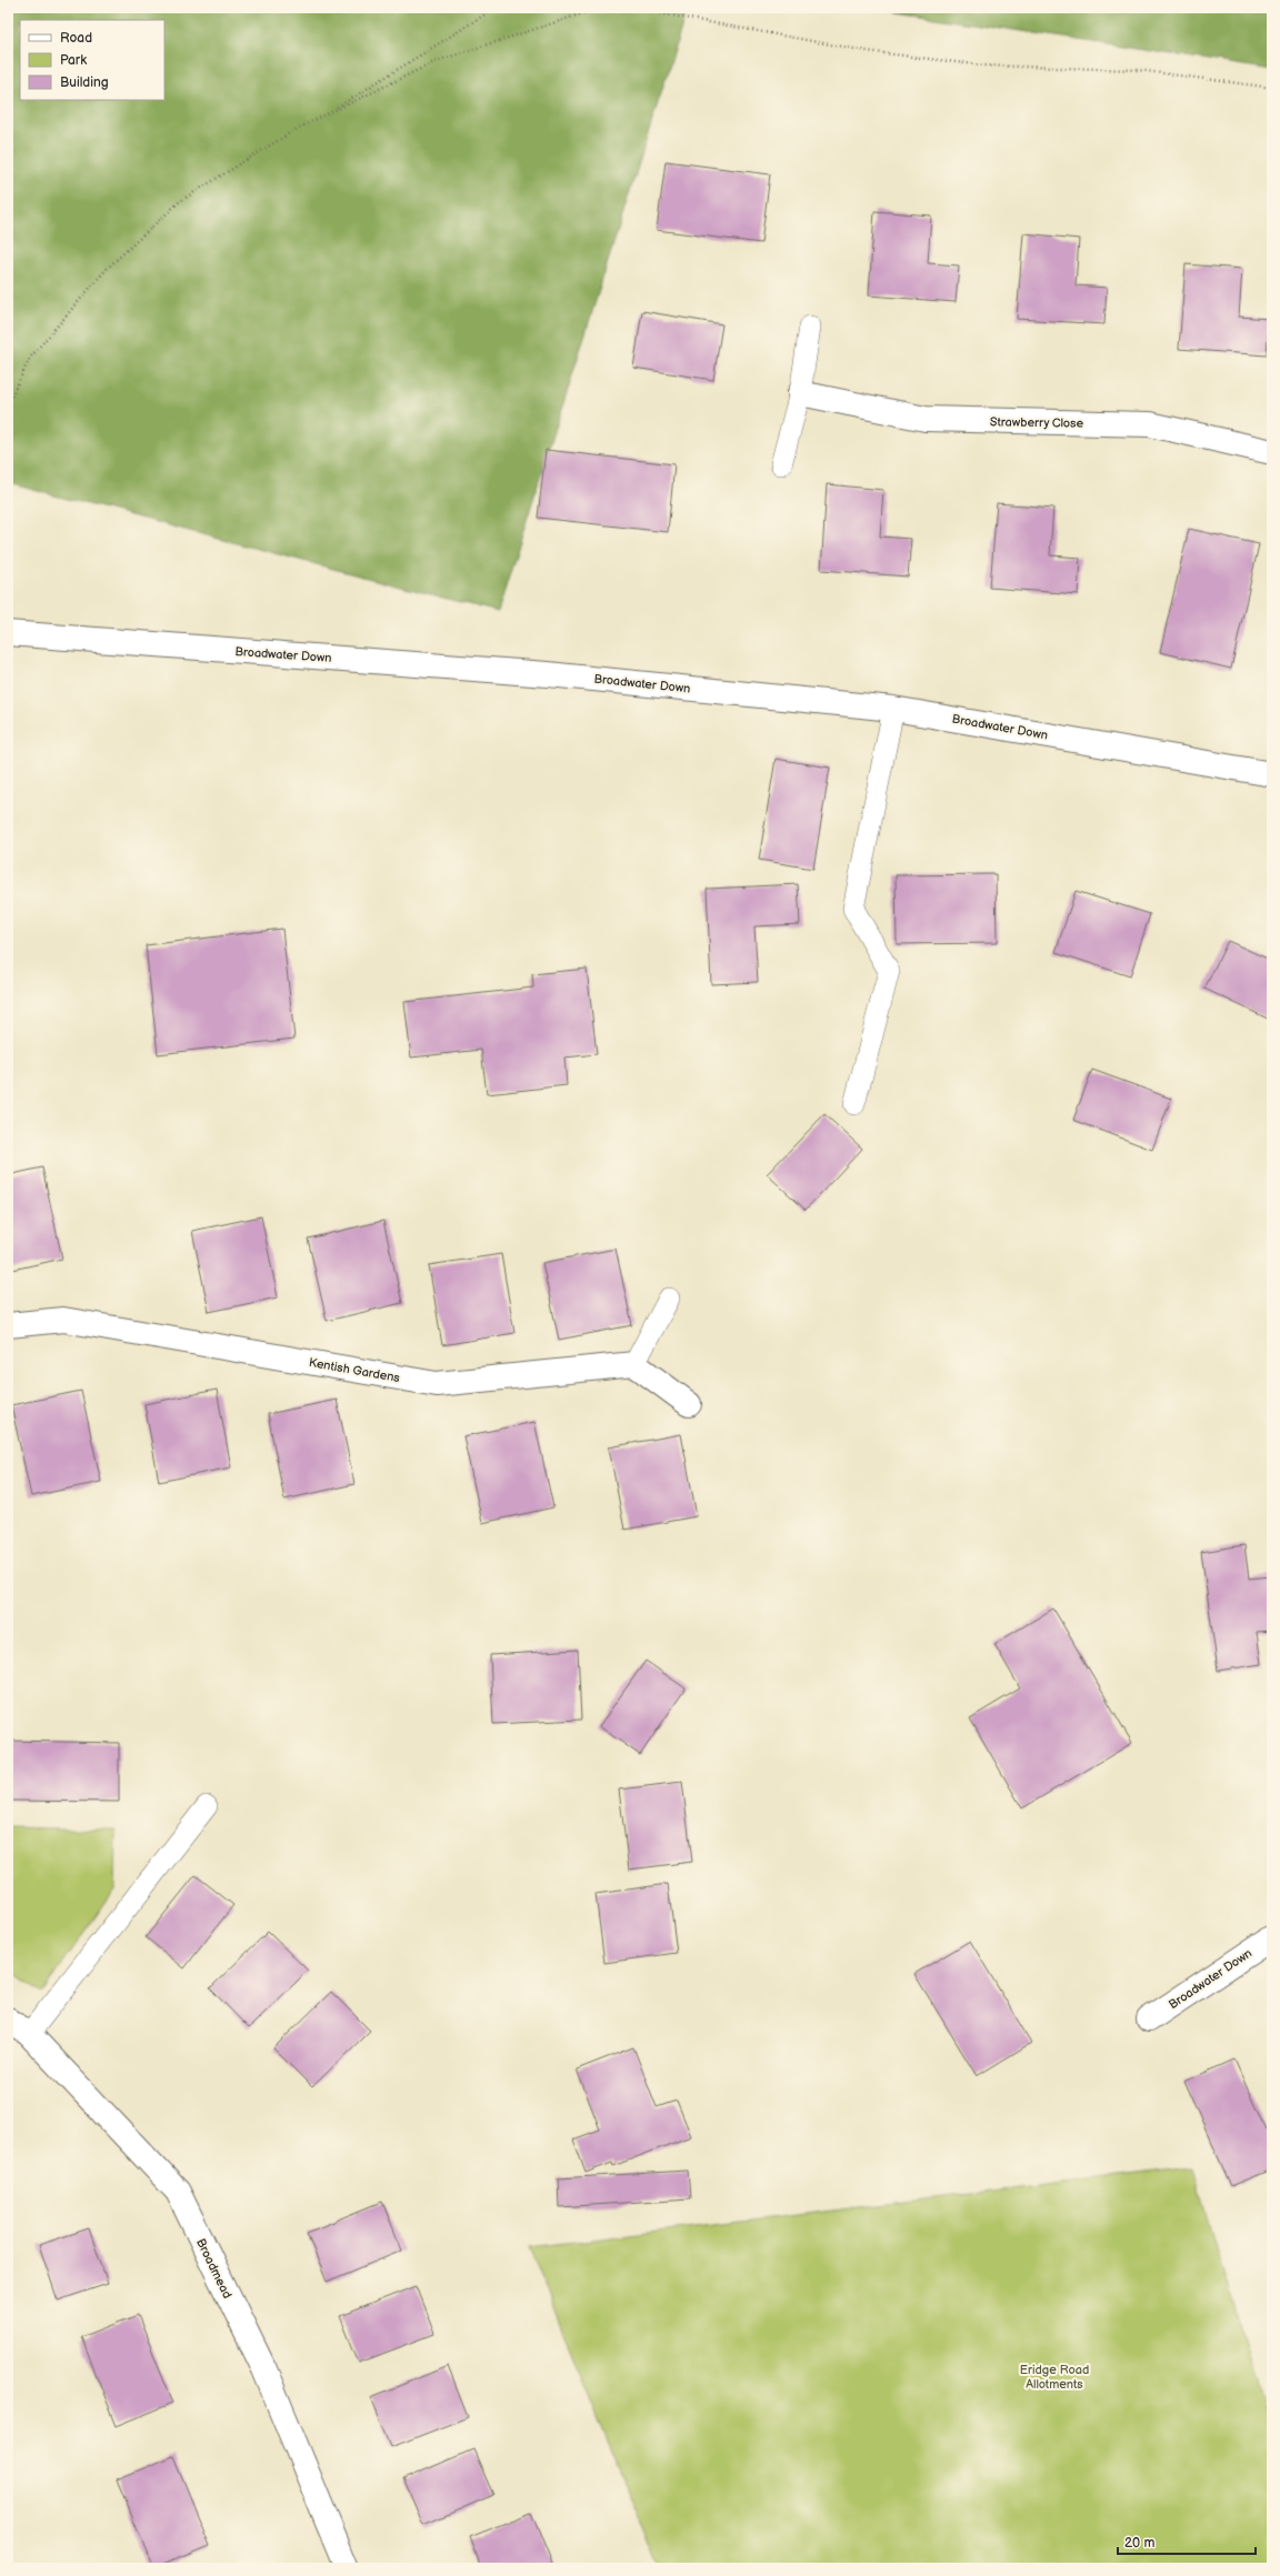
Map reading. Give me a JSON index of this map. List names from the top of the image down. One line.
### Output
{"streets":{"street":["Strawberry Close","Broadwater Down","Kentish Gardens","Broadmead"]},"parks":["Eridge Road Allotments"],"legend":["Road","Park","Building"],"scale_bar":"20 m"}
